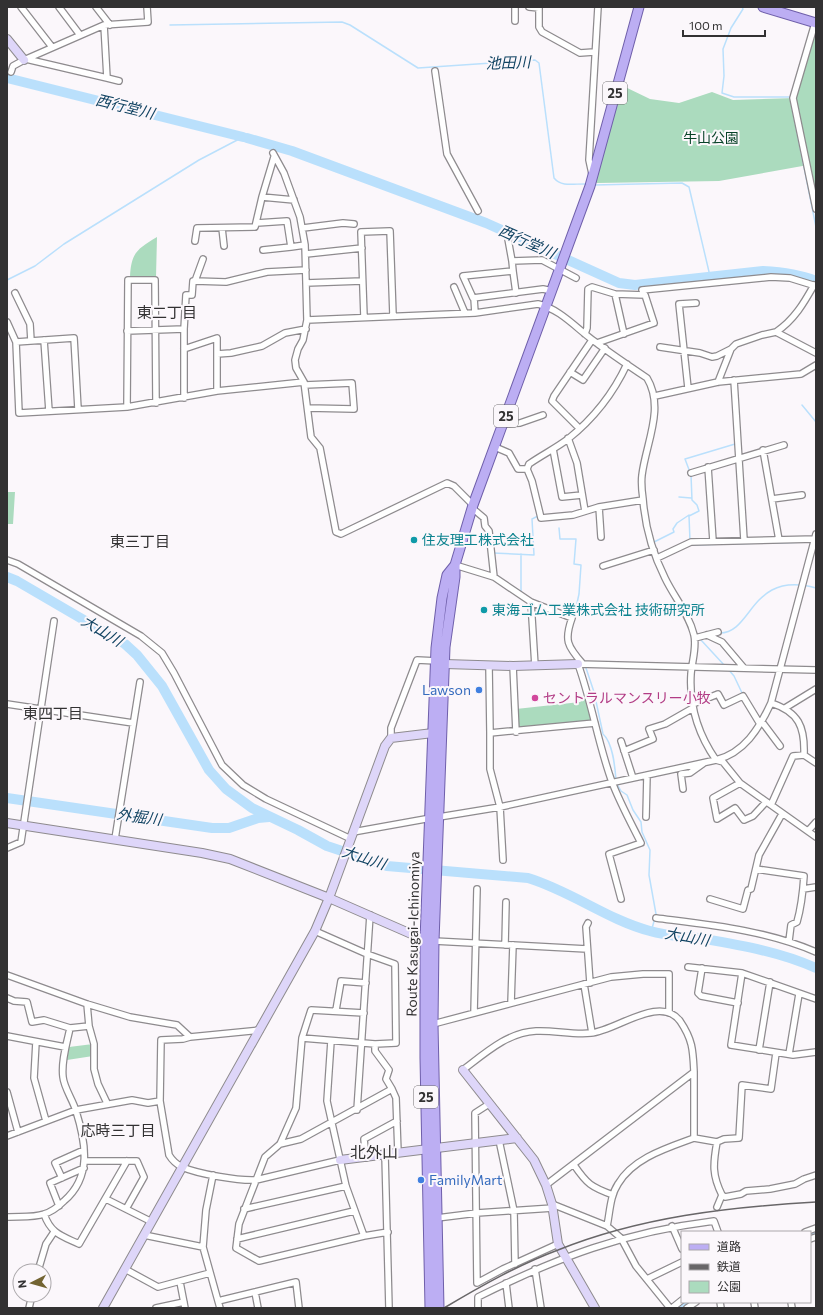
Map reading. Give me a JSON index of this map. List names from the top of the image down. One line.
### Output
{"streets":{"main road":["25","Route Kasugai-Ichinomiya"]},"districts":["東二丁目","東三丁目","東四丁目","応時三丁目","北外山"],"water":["池田川","西行堂川","大山川","外掘川"],"parks":["牛山公園"],"places":["住友理工株式会社","東海ゴム工業株式会社 技術研究所","Lawson","セントラルマンスリー小牧","FamilyMart"],"legend":["道路","鉄道","公園"],"scale_bar":"100 m","north":"left"}
